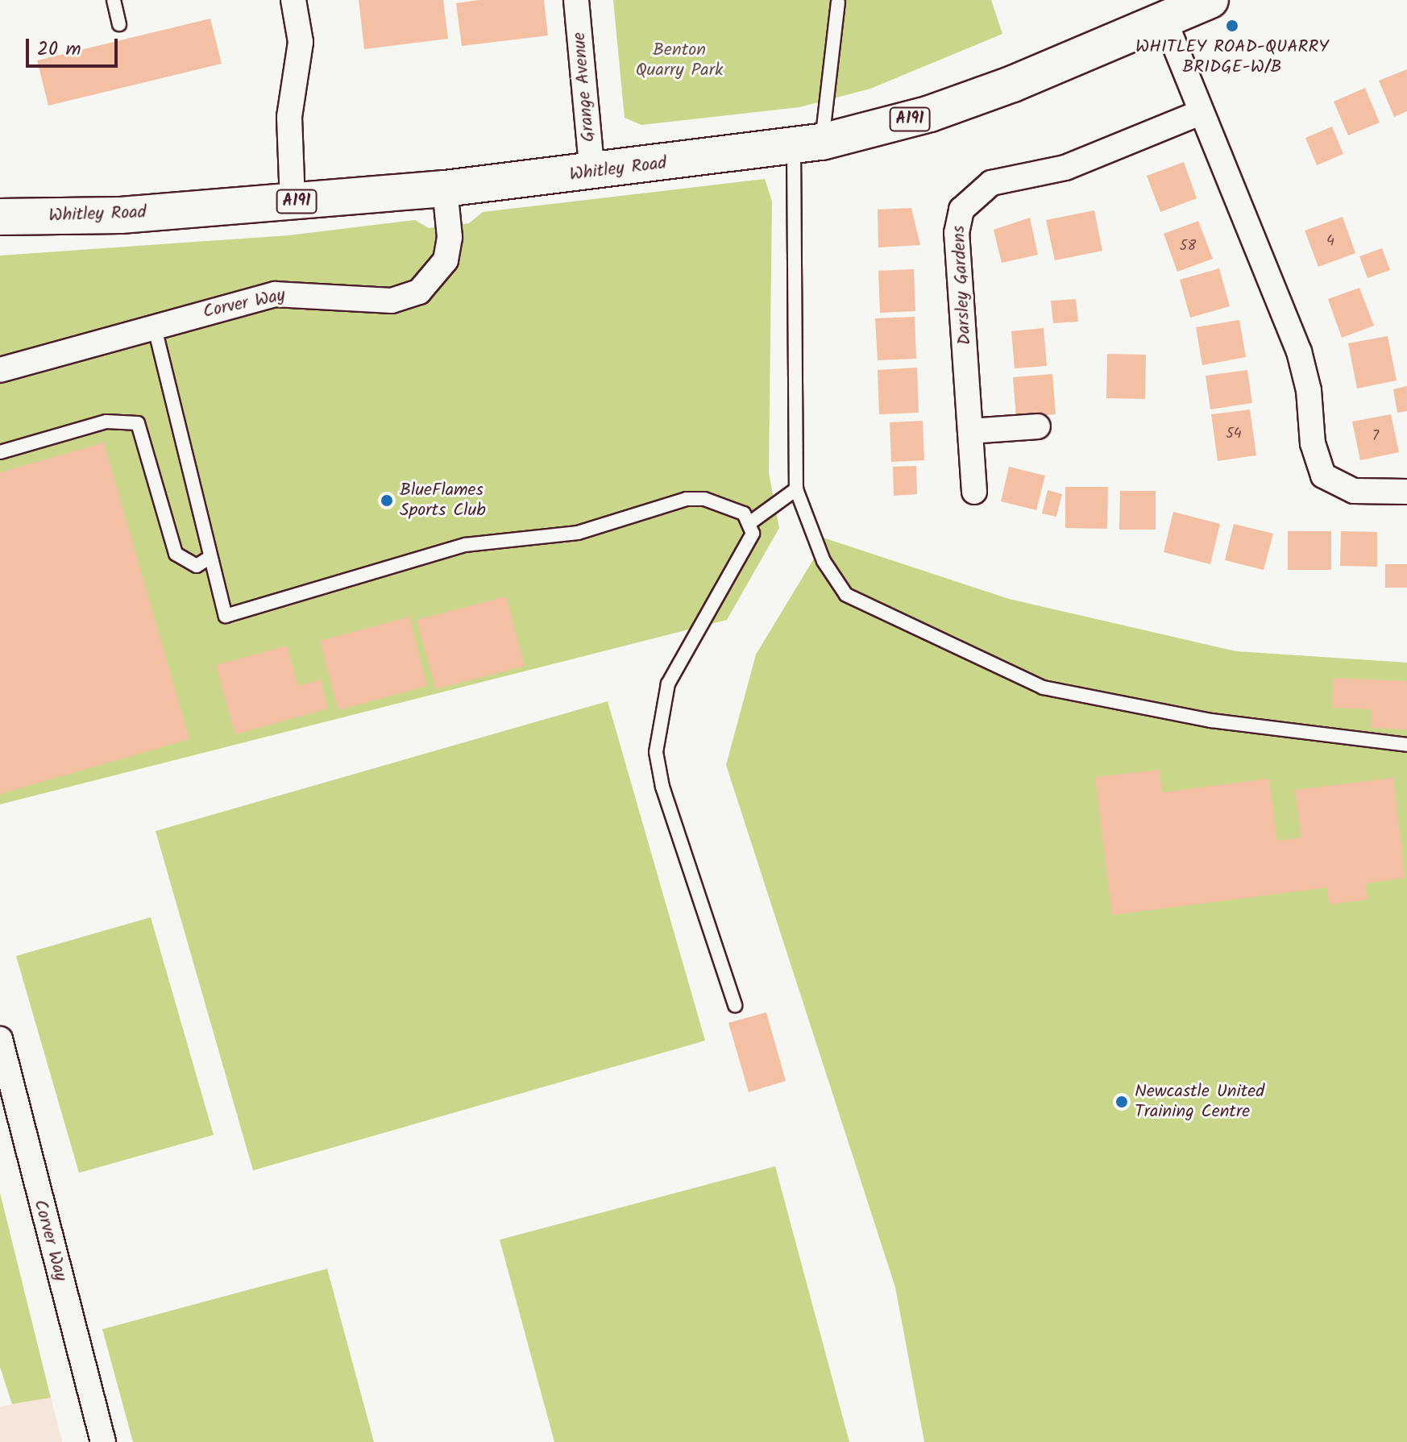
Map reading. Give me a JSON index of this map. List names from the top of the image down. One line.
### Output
{"streets":{"main road":["A191","Whitley Road"],"street":["Grange Avenue","Darsley Gardens","Corver Way"]},"crossings":[["Grange Avenue","Whitley Road"],["Whitley Road","Corver Way"]],"parks":["Benton Quarry Park"],"places":["WHITLEY ROAD-QUARRY BRIDGE-W/B","BlueFlames Sports Club","Newcastle United Training Centre"],"house_numbers":["4","58","54","7"],"scale_bar":"20 m"}
